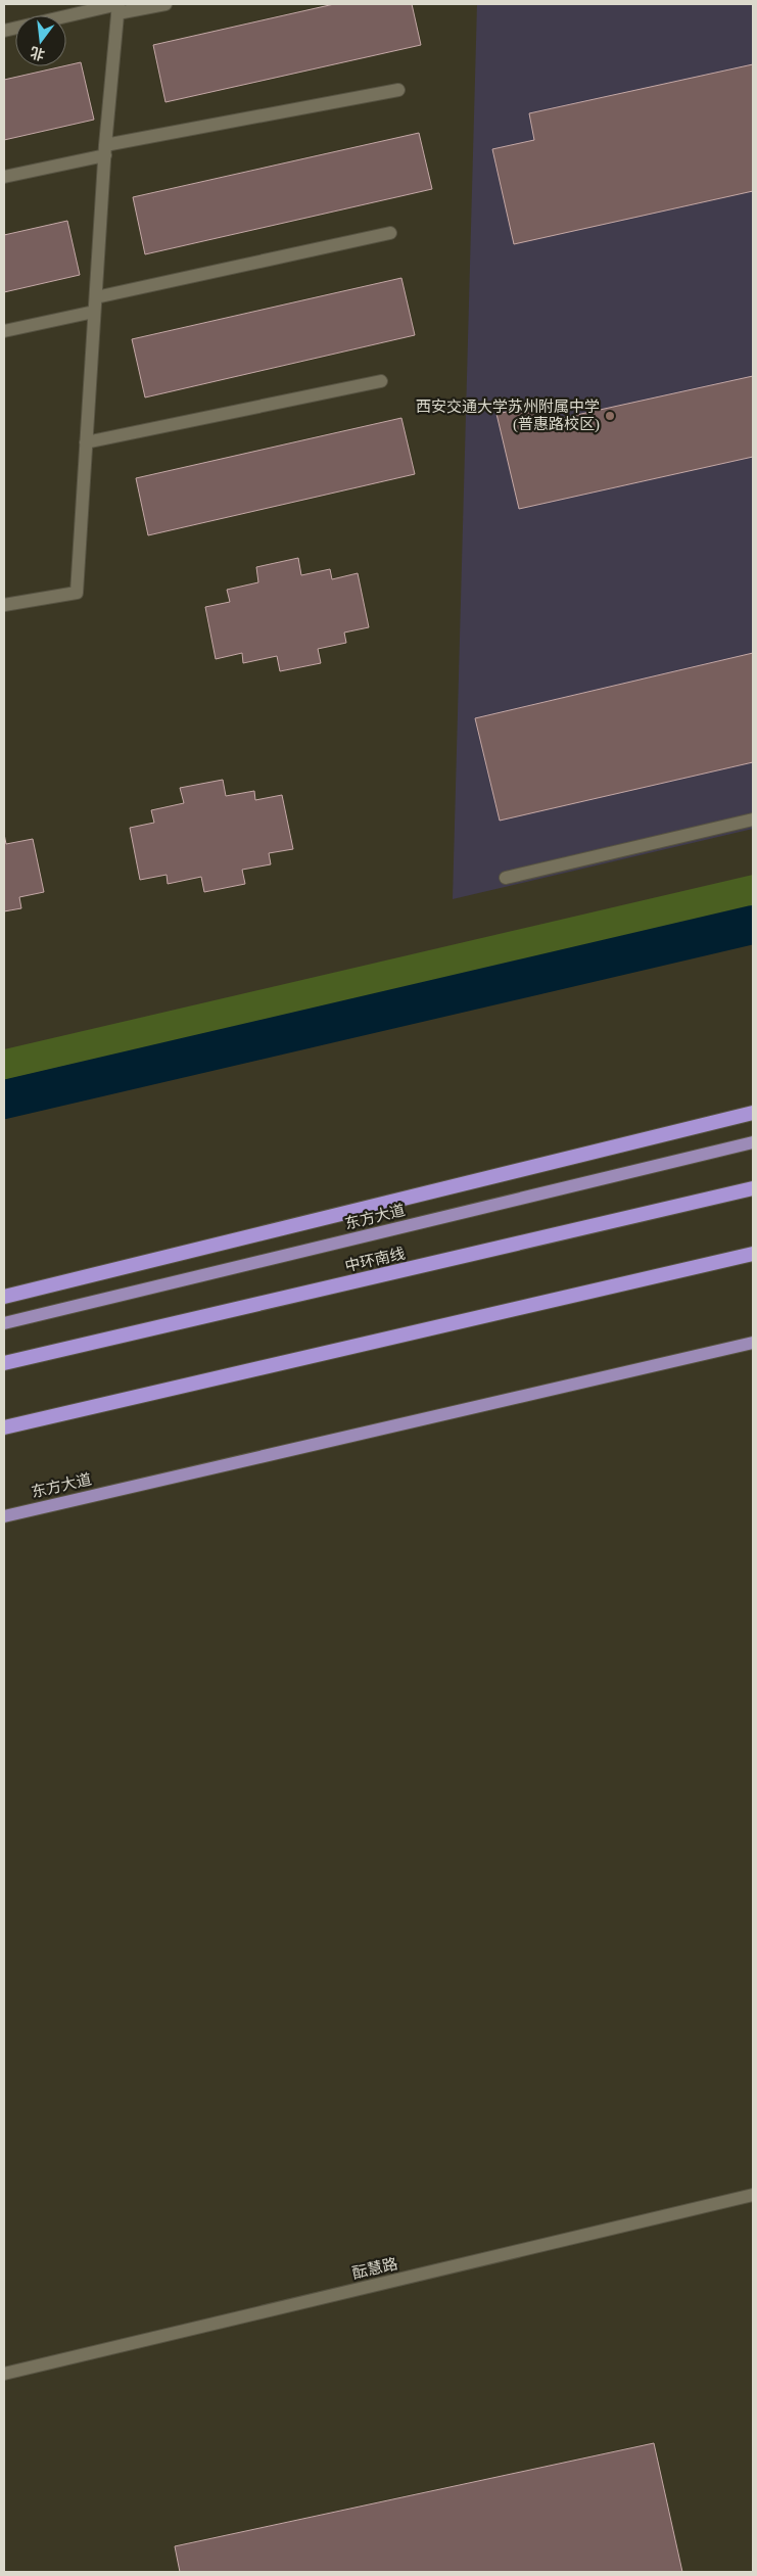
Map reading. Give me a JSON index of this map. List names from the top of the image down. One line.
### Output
{"streets":{"highway":["中环南线"],"main road":["东方大道"],"street":["酝慧路"]},"places":["西安交通大学苏州附属中学 (普惠路校区)"],"north":"bottom"}
